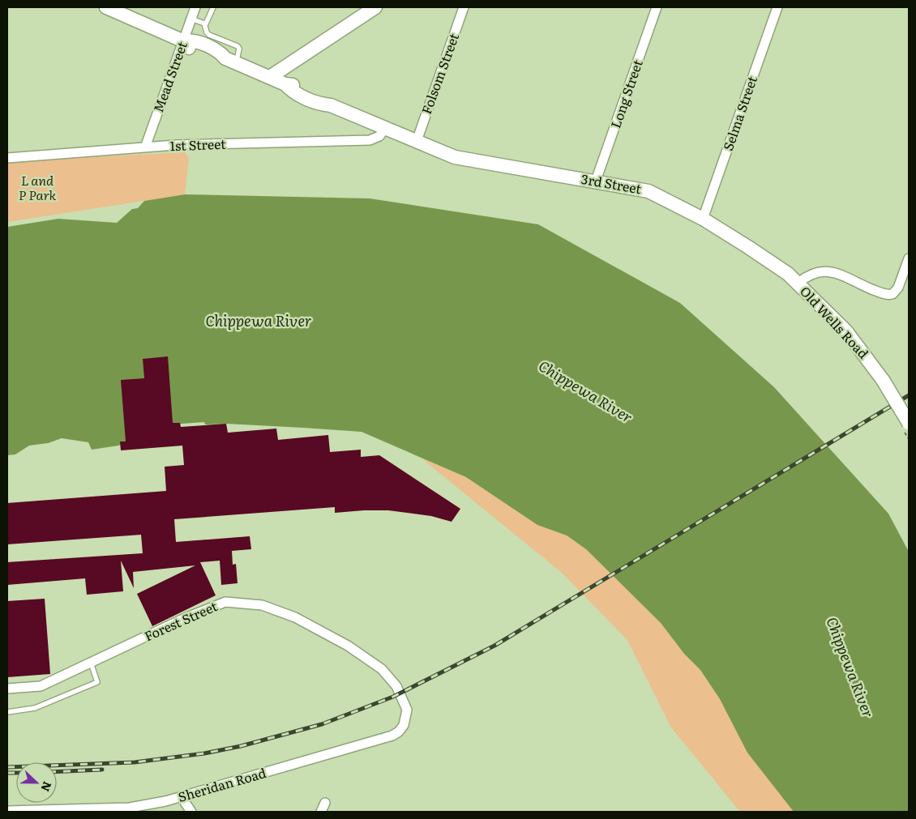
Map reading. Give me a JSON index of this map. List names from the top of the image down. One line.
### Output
{"streets":{"street":["Folsom Street","Mead Street","Long Street","Selma Street","1st Street","3rd Street","Old Wells Road","Forest Street","Sheridan Road"]},"crossings":[["Folsom Street","3rd Street"],["Mead Street","1st Street"],["Mead Street","3rd Street"],["Long Street","3rd Street"],["Selma Street","3rd Street"],["1st Street","3rd Street"],["3rd Street","Old Wells Road"],["Forest Street","Sheridan Road"]],"water":["Chippewa River"],"parks":["L and P Park"],"north":"right"}
